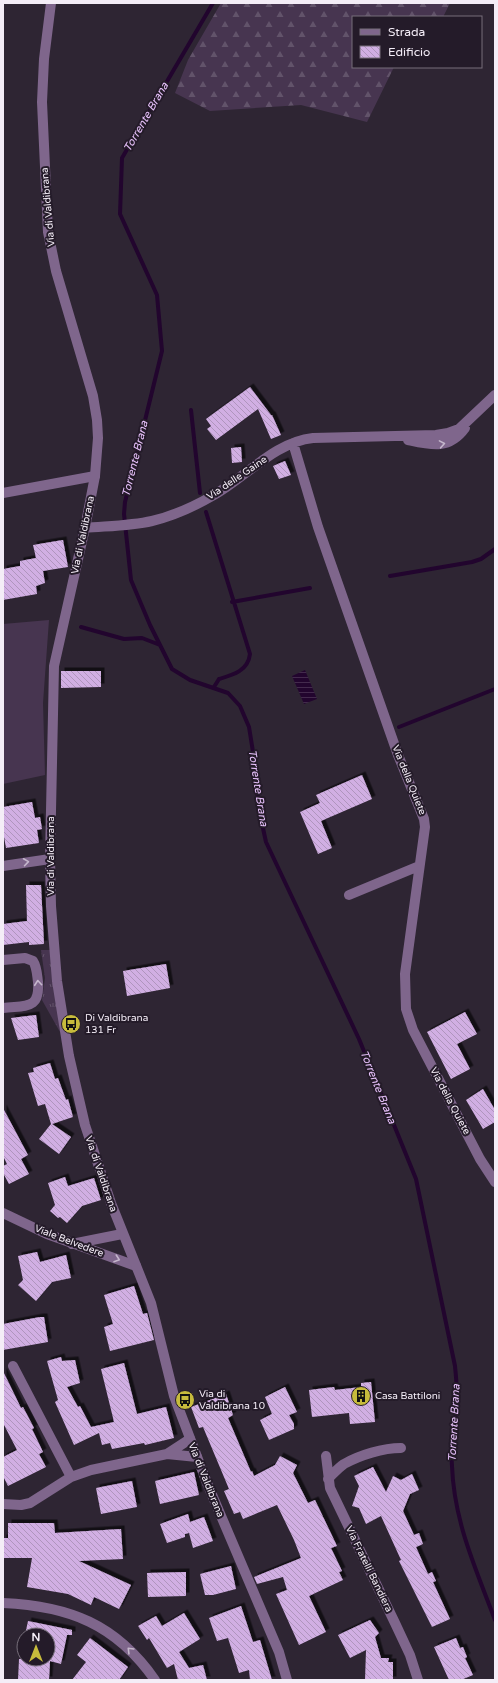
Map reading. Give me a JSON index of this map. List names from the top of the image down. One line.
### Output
{"streets":{"street":["Via di Valdibrana","Via delle Gaine","Via della Quiete","Viale Belvedere","Via Fratelli Bandiera"]},"crossings":[["Via di Valdibrana","Via delle Gaine"],["Via di Valdibrana","Viale Belvedere"],["Via delle Gaine","Via della Quiete"]],"one_way":["Viale Belvedere"],"water":["Torrente Brana"],"places":{"bus stop":["Di Valdibrana 131 Fr","Via di Valdibrana 10"],"building":["Casa Battiloni"]},"legend":["Strada","Edificio"],"north":"top"}
